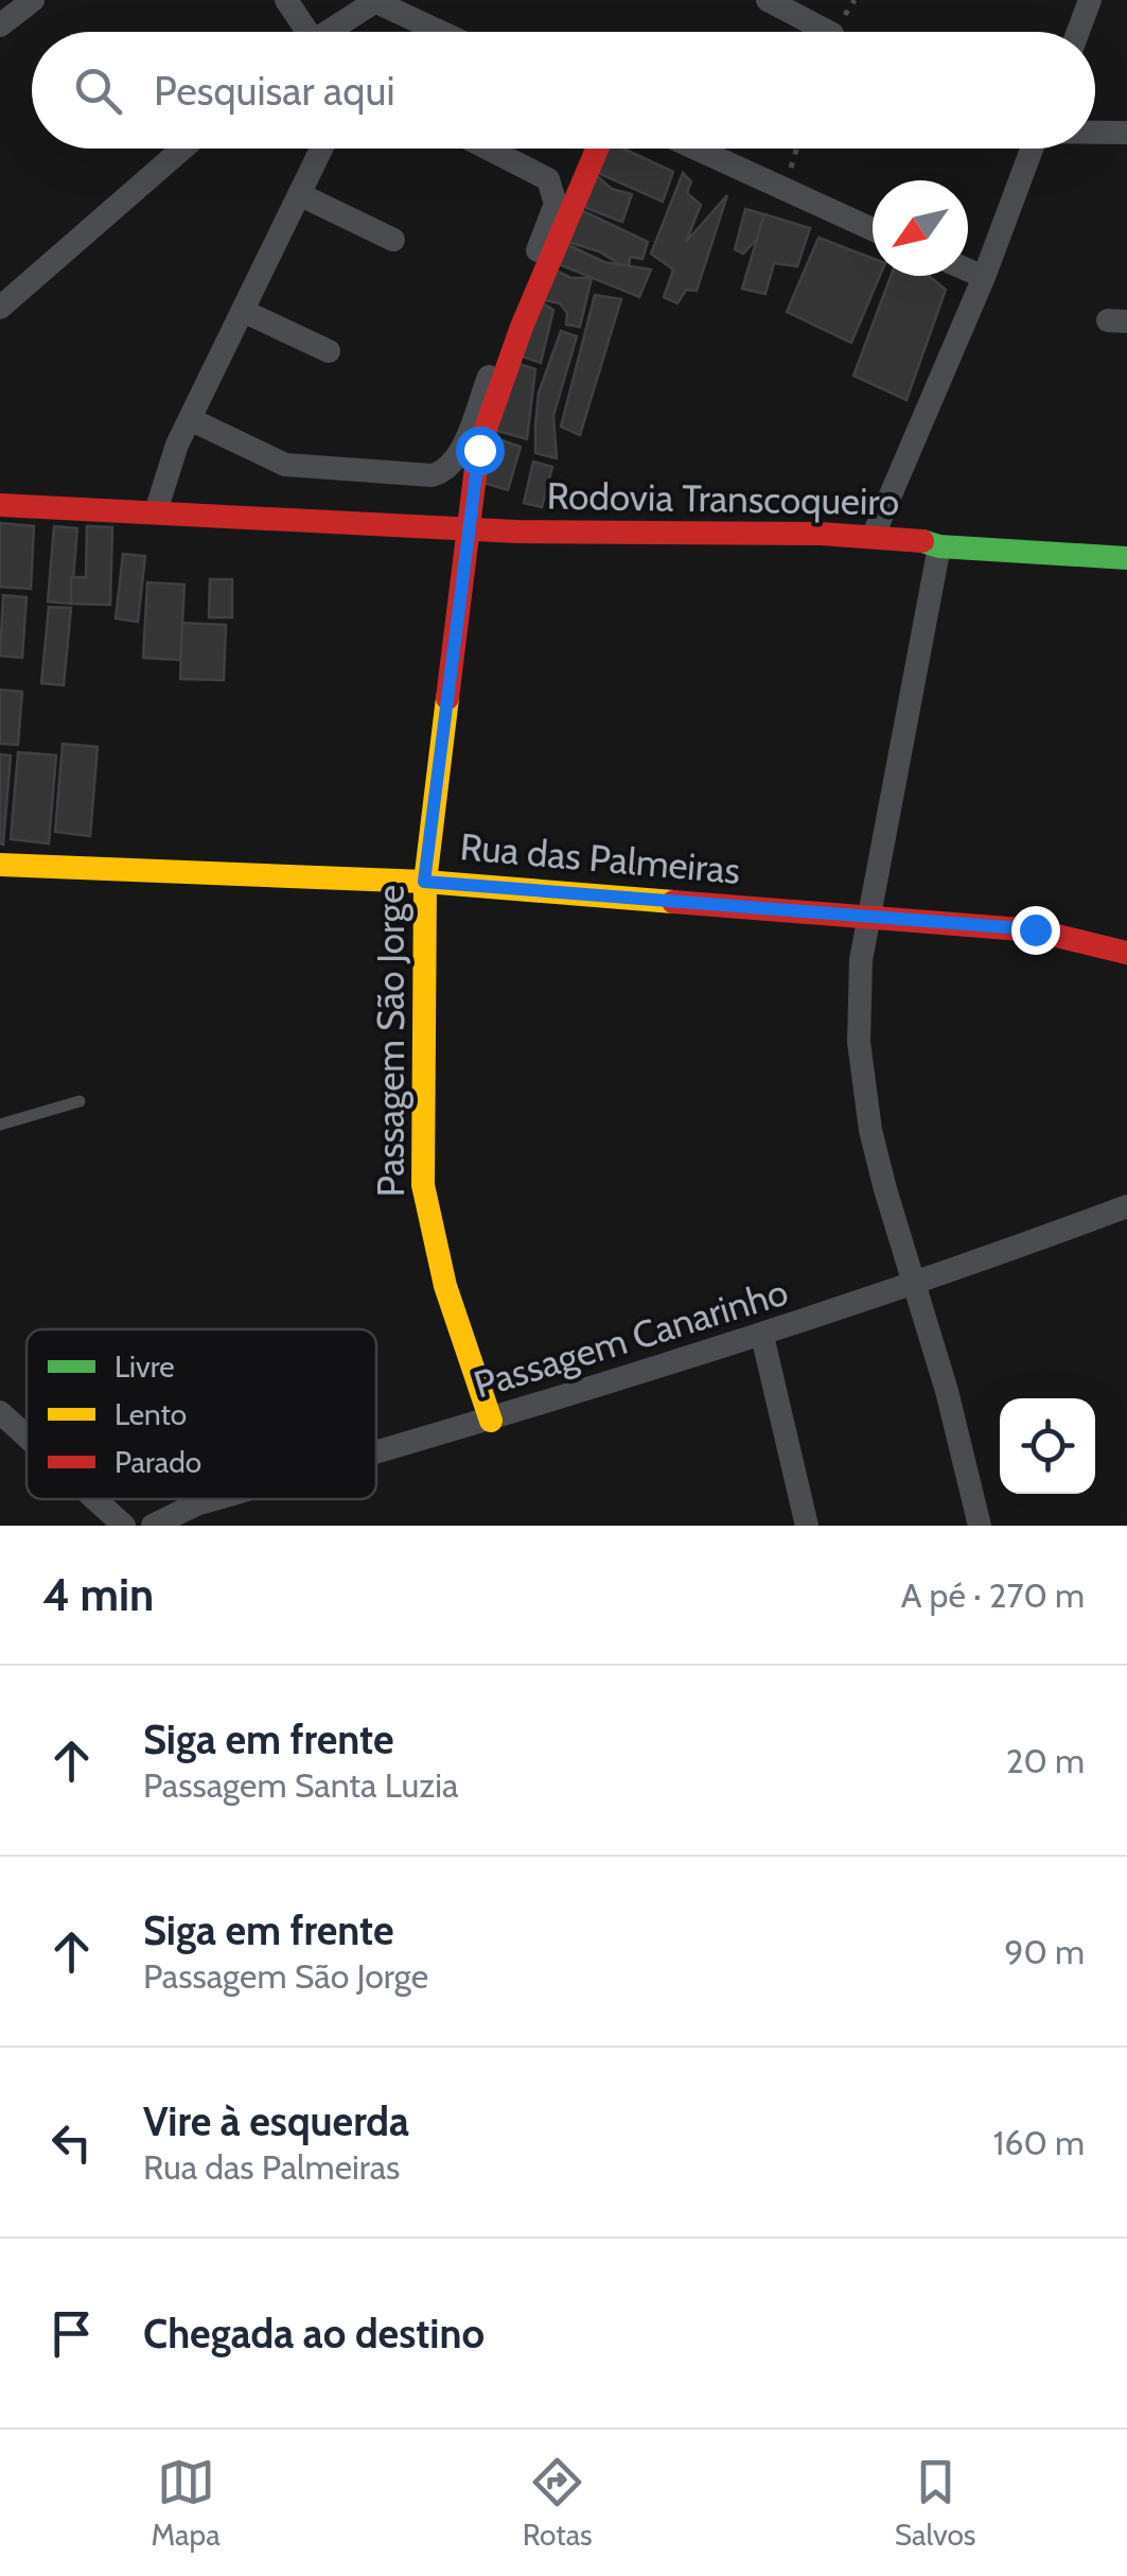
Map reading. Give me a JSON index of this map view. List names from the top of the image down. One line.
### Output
{"streets":{"street":["Rodovia Transcoqueiro","Rua das Palmeiras","Passagem São Jorge","Passagem Canarinho"]},"crossings":[["Rodovia Transcoqueiro","Passagem São Jorge"],["Rua das Palmeiras","Passagem São Jorge"],["Passagem São Jorge","Passagem Canarinho"]],"legend":["Livre","Lento","Parado"],"north":"bottom left","page":{"search":"Pesquisar aqui","heading":["4 min","A pé · 270 m"],"list":[["Siga em frente","Passagem Santa Luzia","20 m"],["Siga em frente","Passagem São Jorge","90 m"],["Vire à esquerda","Rua das Palmeiras","160 m"],"Chegada ao destino"],"nav":["Mapa","Rotas","Salvos"]}}
